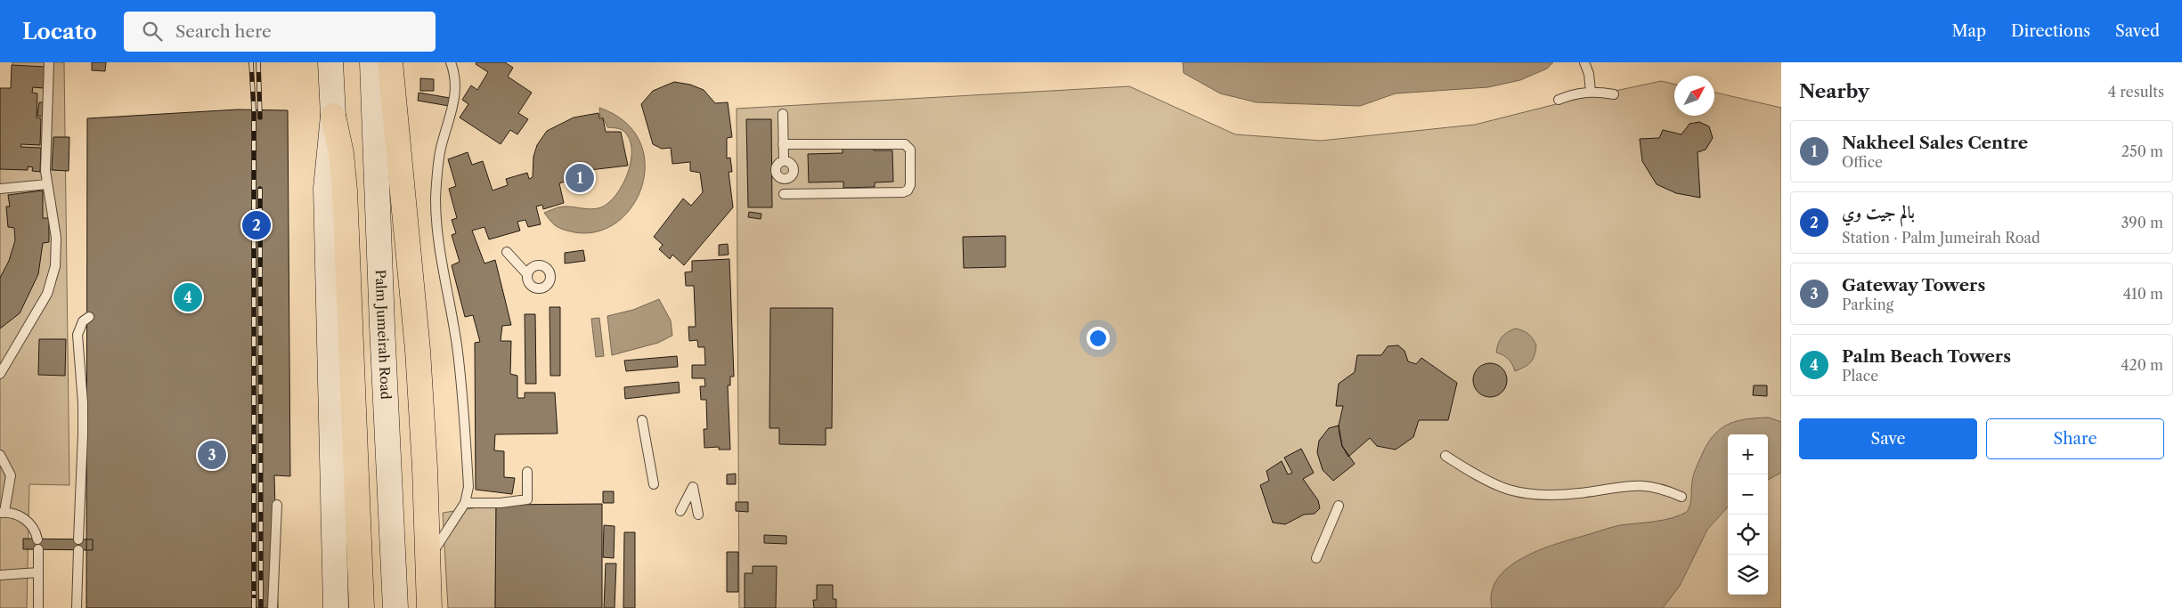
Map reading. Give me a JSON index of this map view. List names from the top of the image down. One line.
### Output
{"streets":{"main road":["Palm Jumeirah Road"]},"north":"top right","page":{"header":"Locato","search":"Search here","nav":["Map","Directions","Saved"],"heading":["Nearby","4 results"],"list":[{"mark":"1","name":"Nakheel Sales Centre","note":"Office","value":"250 m"},{"mark":"2","name":"بالم جيت وي","note":"Station · Palm Jumeirah Road","value":"390 m"},{"mark":"3","name":"Gateway Towers","note":"Parking","value":"410 m"},{"mark":"4","name":"Palm Beach Towers","note":"Place","value":"420 m"}],"pins":["1","2","4","3"],"buttons":["Save","Share"],"map_buttons":["+","−"]}}
